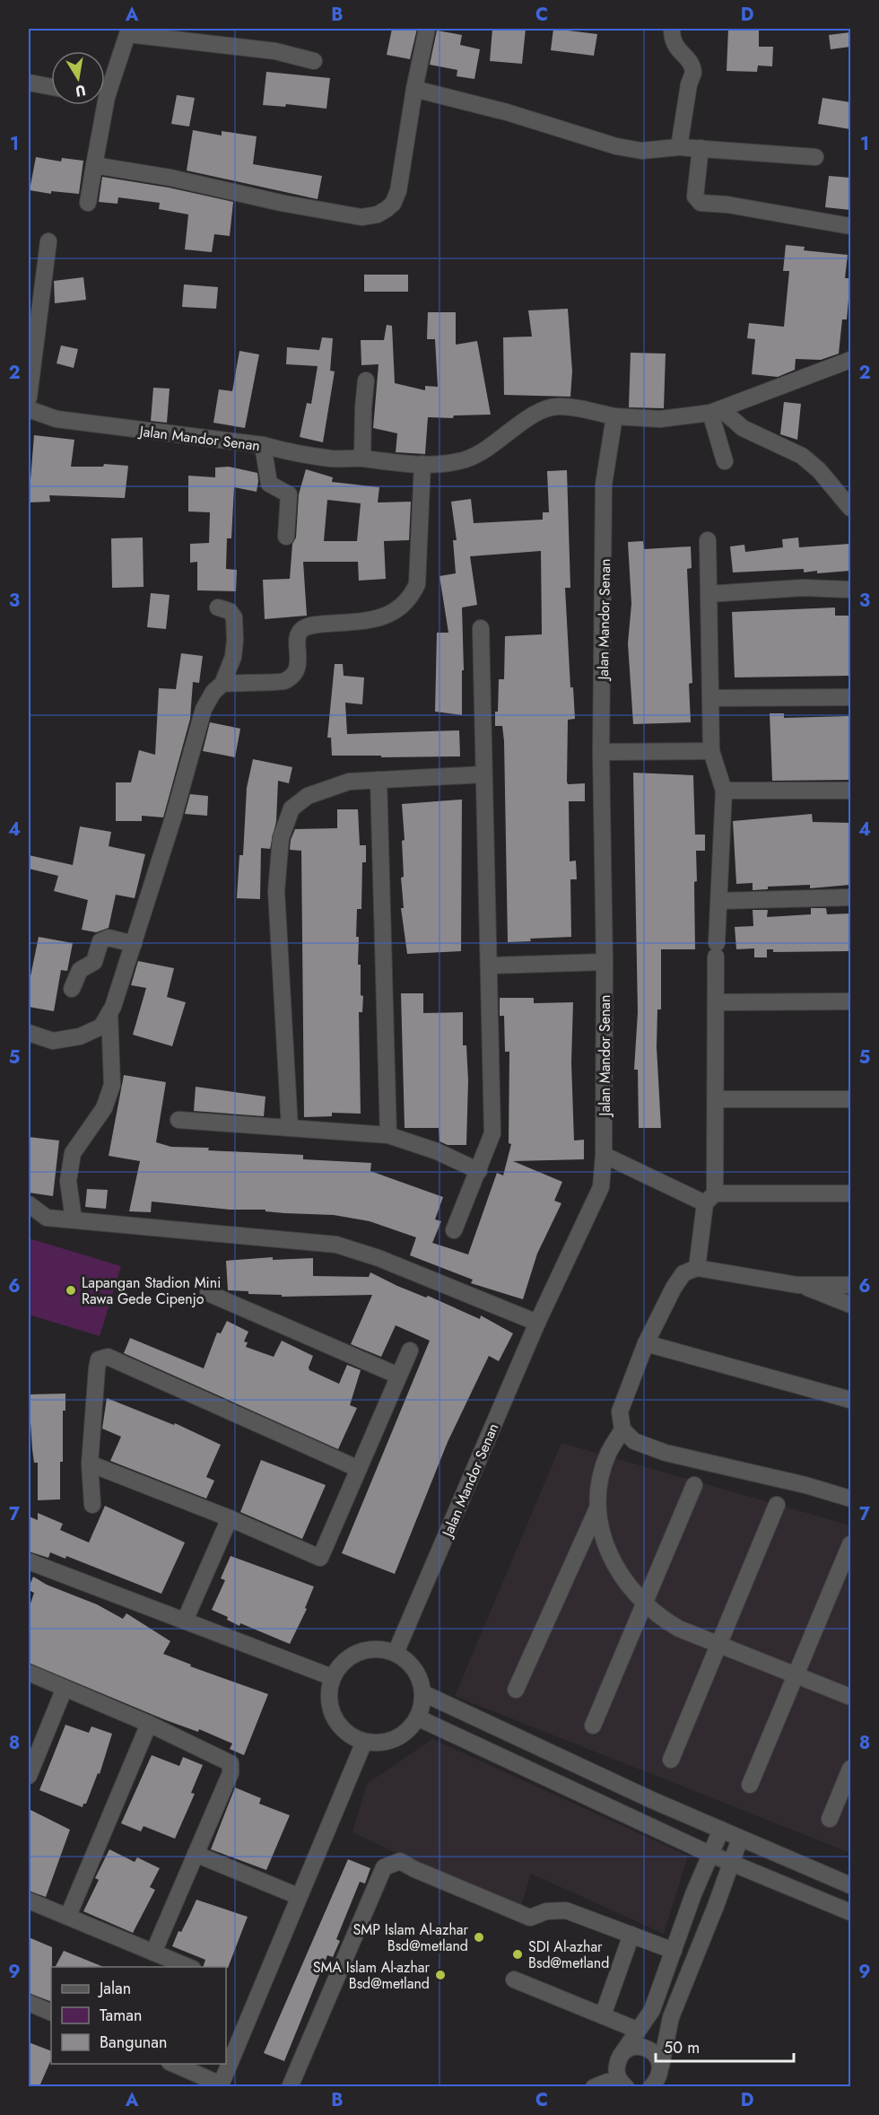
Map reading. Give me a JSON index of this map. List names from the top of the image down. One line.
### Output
{"streets":{"street":["Jalan Mandor Senan"]},"places":["Lapangan Stadion Mini Rawa Gede Cipenjo","SMP Islam Al-azhar Bsd@metland","SDI Al-azhar Bsd@metland","SMA Islam Al-azhar Bsd@metland"],"legend":["Jalan","Taman","Bangunan"],"scale_bar":"50 m","north":"bottom","grid":{"columns":["A","B","C","D"],"rows":["1","2","3","4","5","6","7","8","9"]}}
